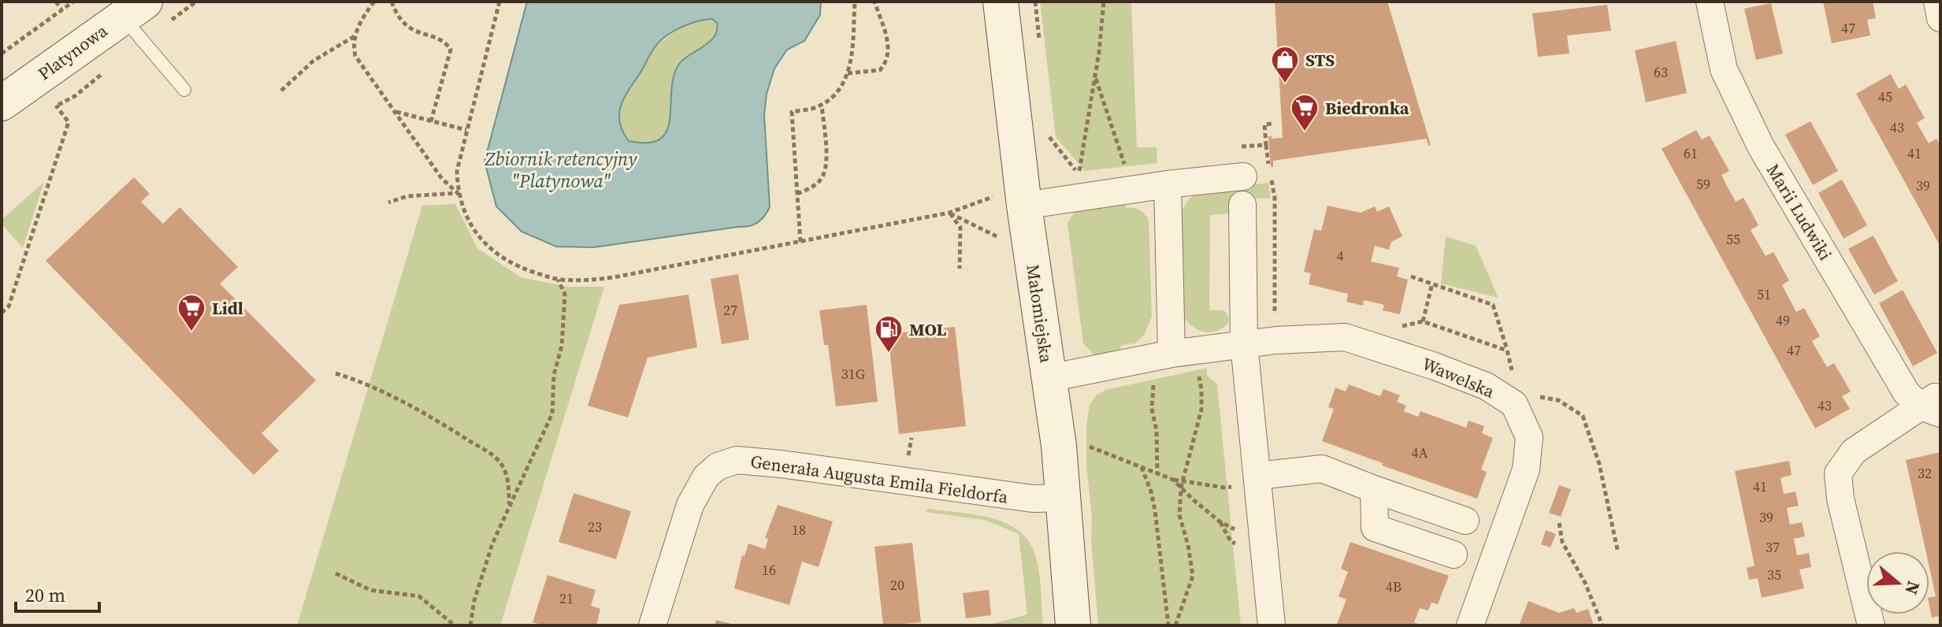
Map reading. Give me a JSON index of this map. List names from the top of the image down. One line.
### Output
{"streets":{"main road":["Platynowa","Małomiejska"],"street":["Marii Ludwiki","Wawelska","Generała Augusta Emila Fieldorfa"]},"crossings":[["Małomiejska","Wawelska"],["Małomiejska","Generała Augusta Emila Fieldorfa"]],"water":["Zbiornik retencyjny \"Platynowa\""],"places":{"shop":["STS"],"supermarket":["Biedronka","Lidl"],"fuel station":["MOL"]},"house_numbers":["47","63","45","43","61","41","59","39","55","4","51","27","49","47","31G","43","4A","32","41","39","23","18","37","16","35","20","4B","21"],"scale_bar":"20 m","north":"right"}
